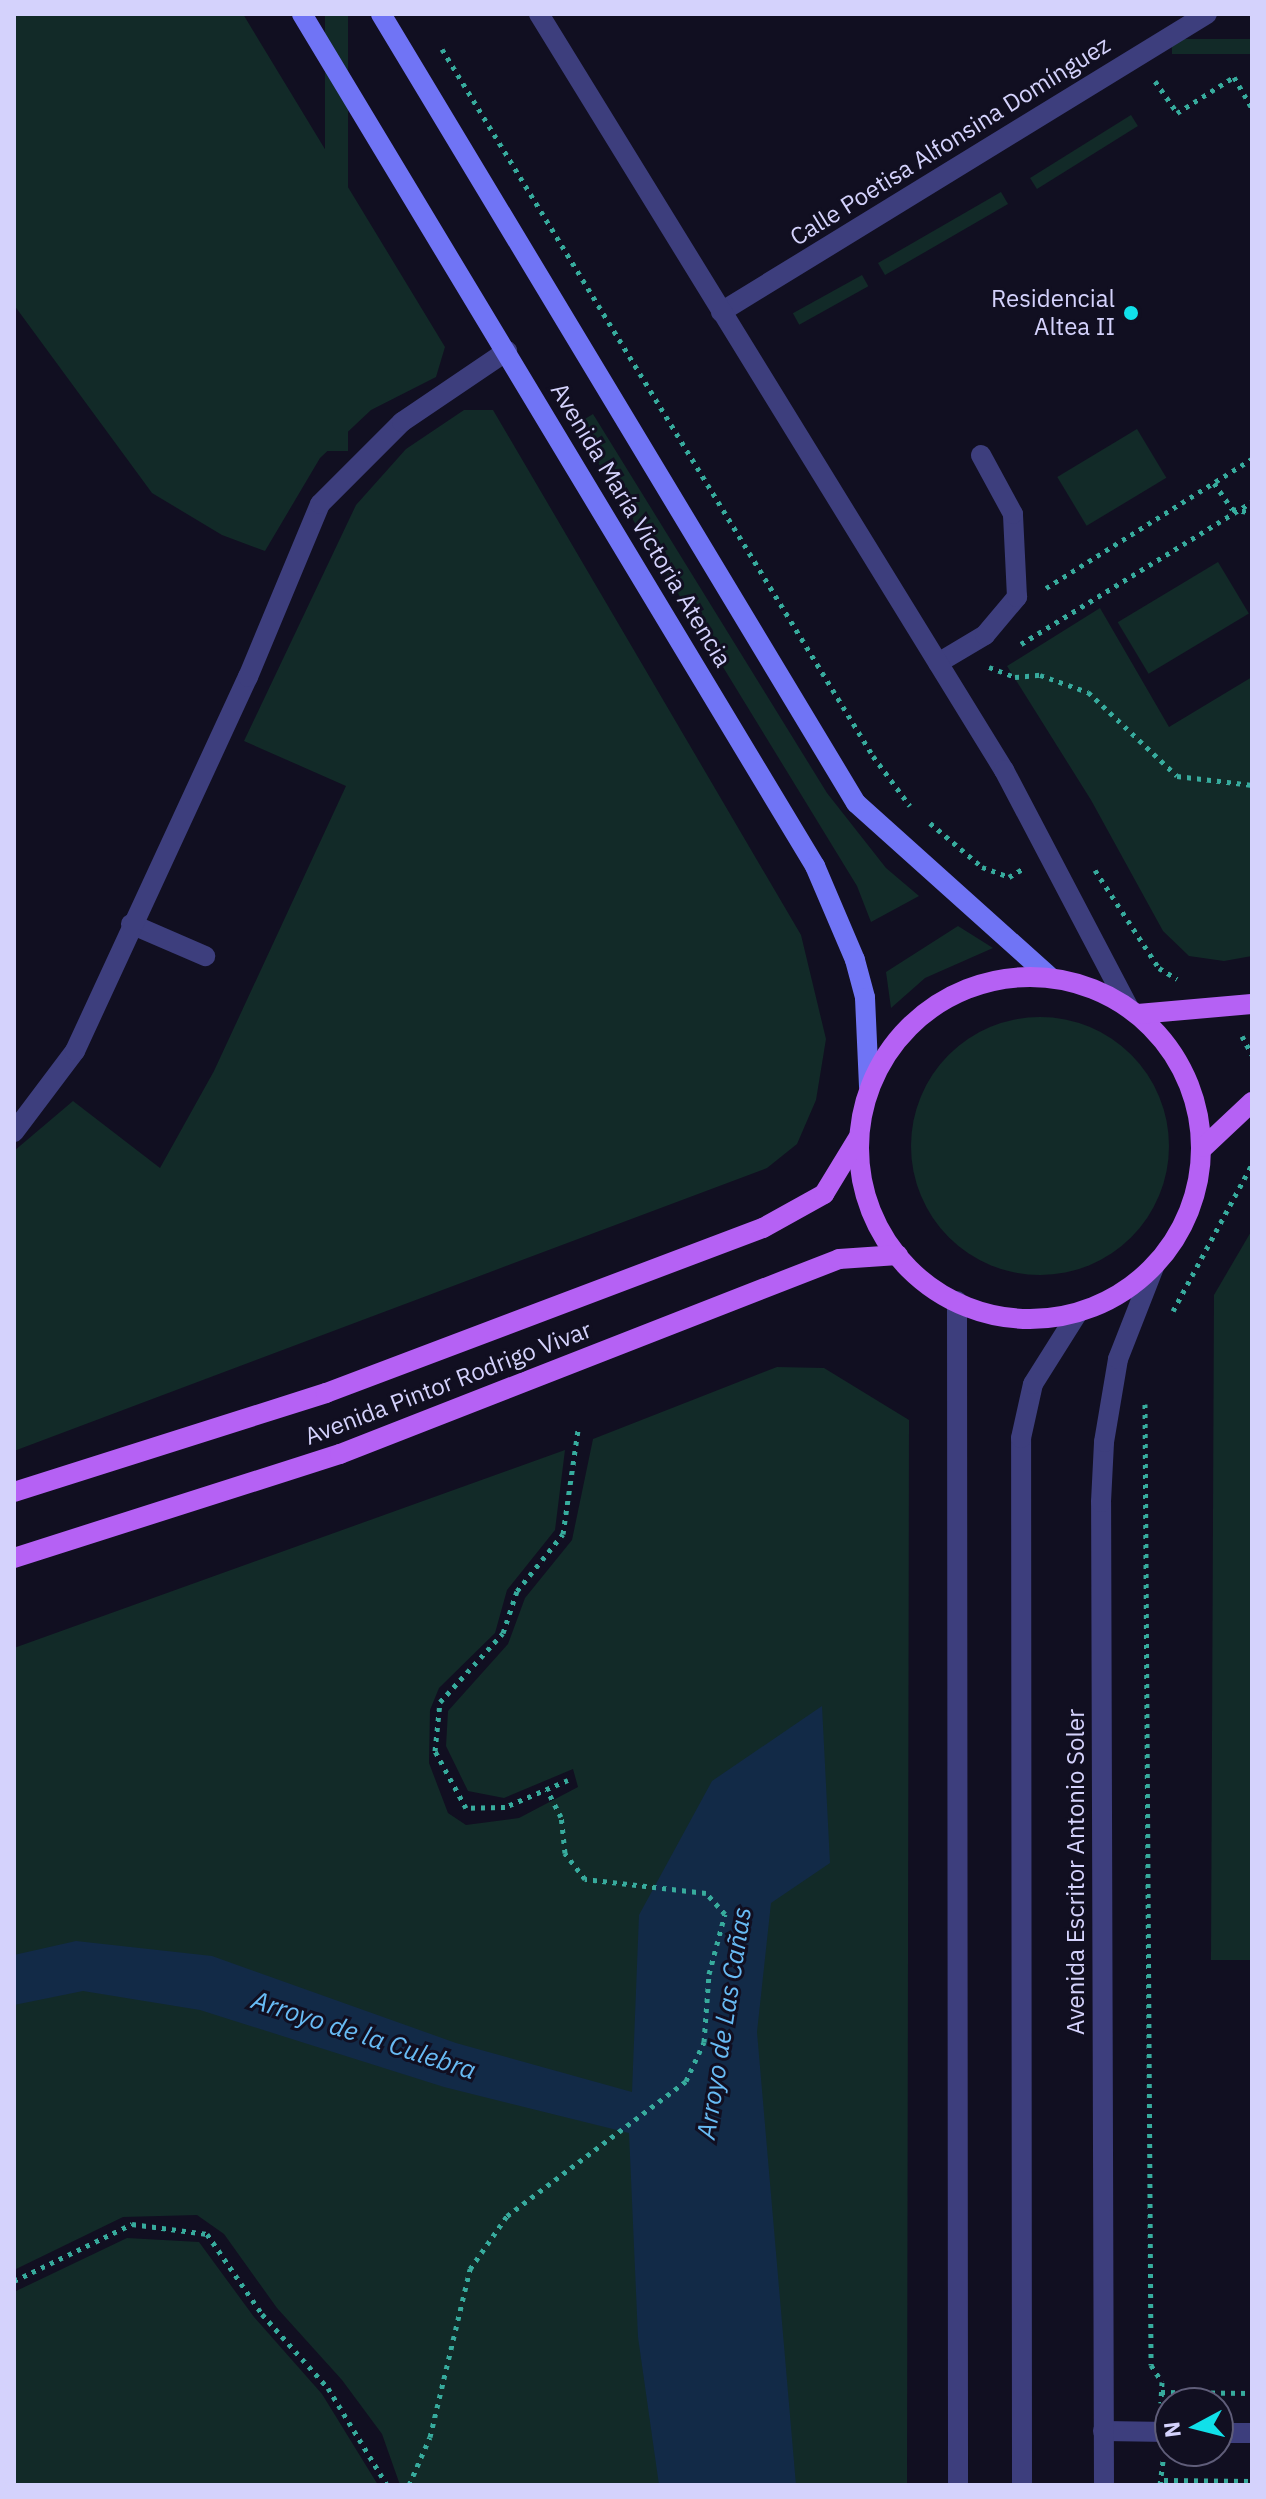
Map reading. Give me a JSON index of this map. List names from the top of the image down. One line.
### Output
{"streets":{"main road":["Avenida María Victoria Atencia","Avenida Pintor Rodrigo Vivar"],"street":["Calle Poetisa Alfonsina Domínguez","Avenida Escritor Antonio Soler"]},"water":["Arroyo de Las Cañas","Arroyo de la Culebra"],"places":["Residencial Altea II"],"north":"left"}
